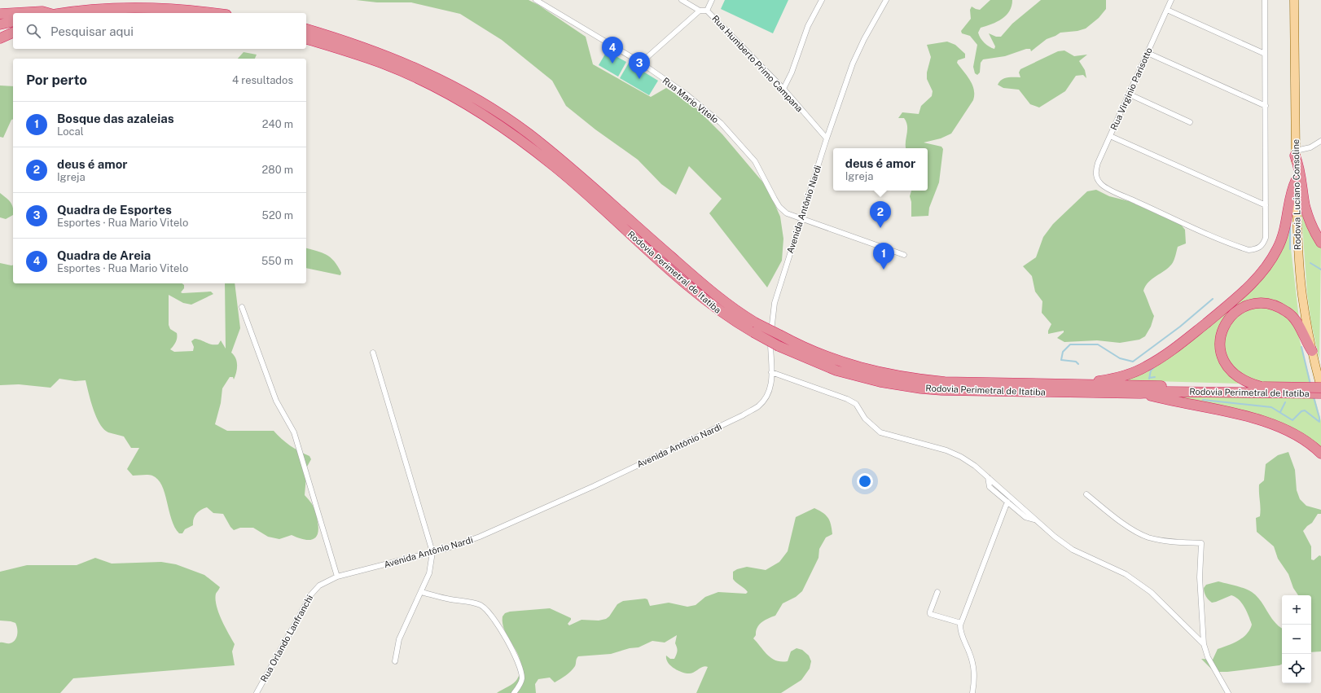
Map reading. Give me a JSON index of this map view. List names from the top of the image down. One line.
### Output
{"streets":{"highway":["Rodovia Perimetral de Itatiba"],"main road":["Rodovia Luciano Consoline"],"street":["Rua Humberto Primo Campana","Rua Virginio Parisotto","Rua Mario Vitelo","Avenida Antônio Nardi","Rua Orlando Lanfranchi"]},"crossings":[["Rua Humberto Primo Campana","Avenida Antônio Nardi"],["Rua Mario Vitelo","Avenida Antônio Nardi"],["Rodovia Luciano Consoline","Rodovia Perimetral de Itatiba"],["Avenida Antônio Nardi","Rua Orlando Lanfranchi"]],"page":{"search":"Pesquisar aqui","pins":["4","3","2","1"],"heading":["Por perto","4 resultados"],"list":[{"mark":"1","name":"Bosque das azaleias","note":"Local","value":"240 m"},{"mark":"2","name":"deus é amor","note":"Igreja","value":"280 m"},{"mark":"3","name":"Quadra de Esportes","note":"Esportes · Rua Mario Vitelo","value":"520 m"},{"mark":"4","name":"Quadra de Areia","note":"Esportes · Rua Mario Vitelo","value":"550 m"}],"popup":["deus é amor","Igreja"],"map_buttons":["+","−"]}}
